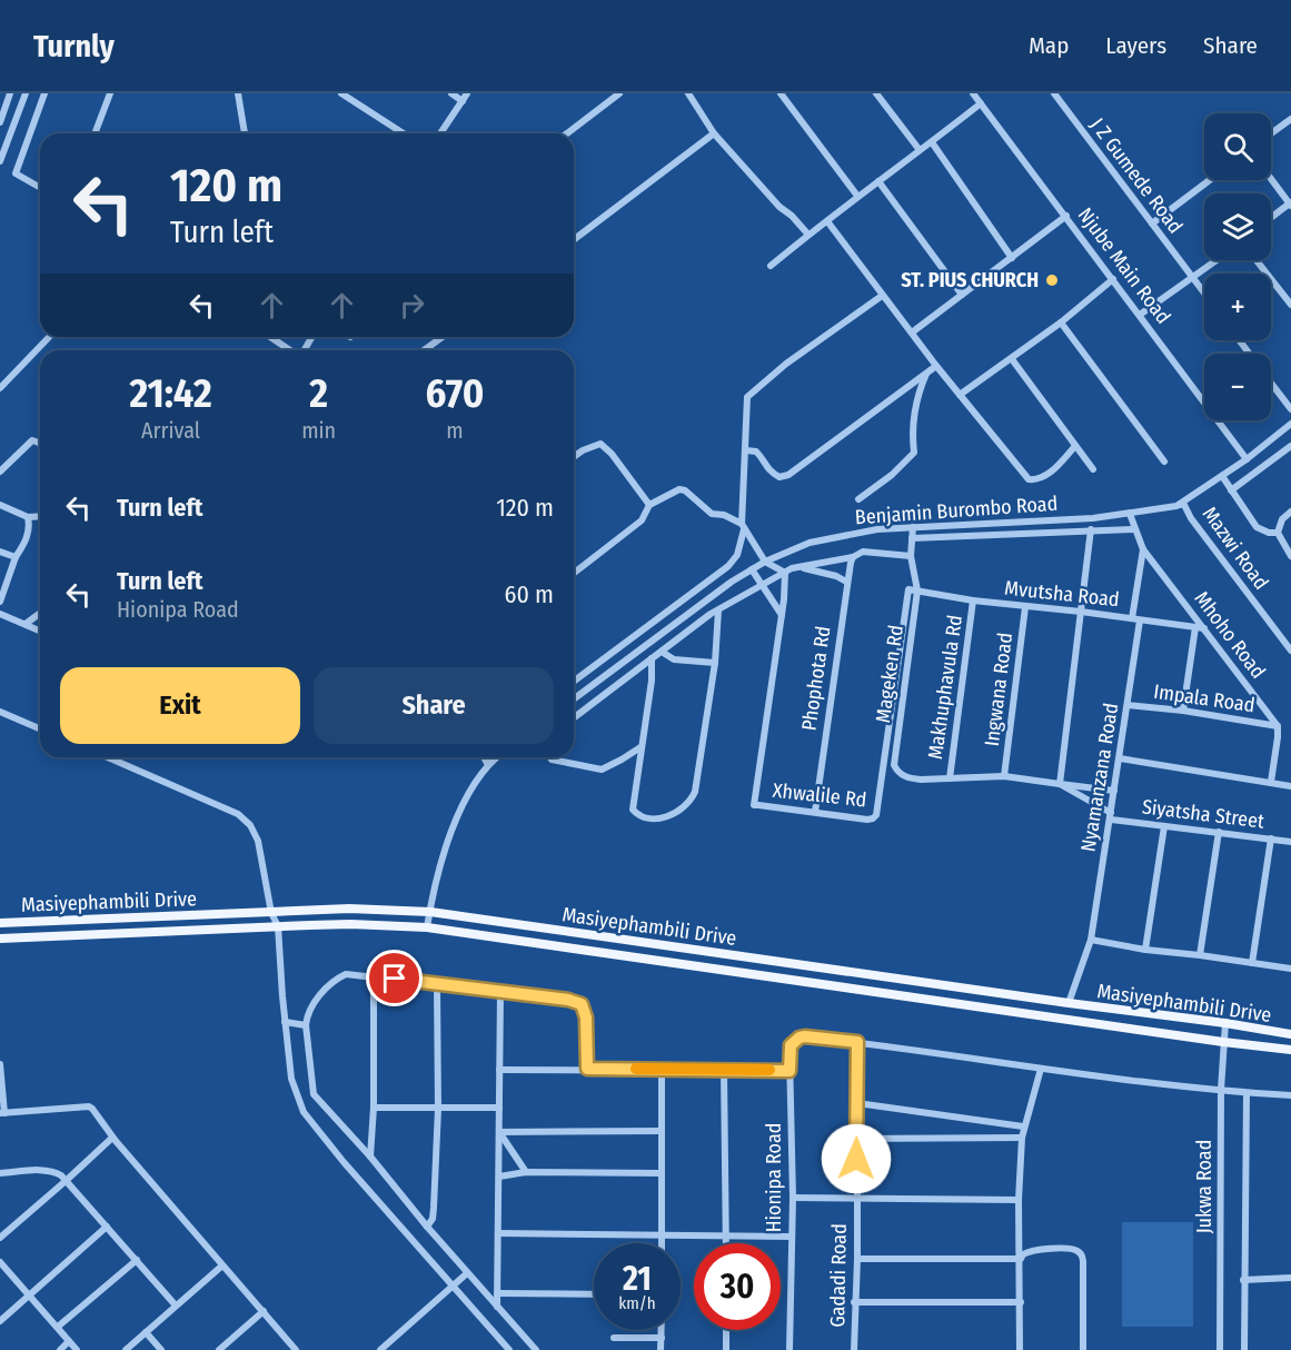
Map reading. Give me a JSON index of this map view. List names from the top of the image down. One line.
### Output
{"streets":{"main road":["Masiyephambili Drive"],"street":["J Z Gumede Road","Njube Main Road","Benjamin Burombo Road","Mazwi Road","Mvutsha Road","Mhoho Road","Mageken Rd","Phophota Rd","Makhuphavula Rd","Ingwana Road","Impala Road","Nyamanzana Road","Xhwalile Rd","Siyatsha Street","Hionipa Road","Jukwa Road","Gadadi Road"]},"crossings":[["Njube Main Road","Benjamin Burombo Road"],["Benjamin Burombo Road","Mazwi Road"],["Benjamin Burombo Road","Mhoho Road"],["Benjamin Burombo Road","Mageken Rd"],["Mvutsha Road","Mhoho Road"],["Mvutsha Road","Mageken Rd"],["Mvutsha Road","Makhuphavula Rd"],["Mvutsha Road","Ingwana Road"],["Mvutsha Road","Nyamanzana Road"],["Mvutsha Road","Xhwalile Rd"],["Mhoho Road","Impala Road"],["Mageken Rd","Makhuphavula Rd"],["Mageken Rd","Xhwalile Rd"],["Phophota Rd","Xhwalile Rd"],["Impala Road","Nyamanzana Road"],["Nyamanzana Road","Siyatsha Street"],["Nyamanzana Road","Masiyephambili Drive"],["Masiyephambili Drive","Jukwa Road"],["Hionipa Road","Gadadi Road"]],"places":["ST. PIUS CHURCH"],"page":{"header":"Turnly","nav":["Map","Layers","Share"],"map_buttons":["+","−"],"turn":["120 m","Turn left"],"eta":["21:42","Arrival","2","min","670","m"],"list":[{"name":"Turn left","value":"120 m"},{"name":"Turn left","note":"Hionipa Road","value":"60 m"}],"buttons":["Exit","Share"],"speed":"21 km/h","limit":"30"}}
